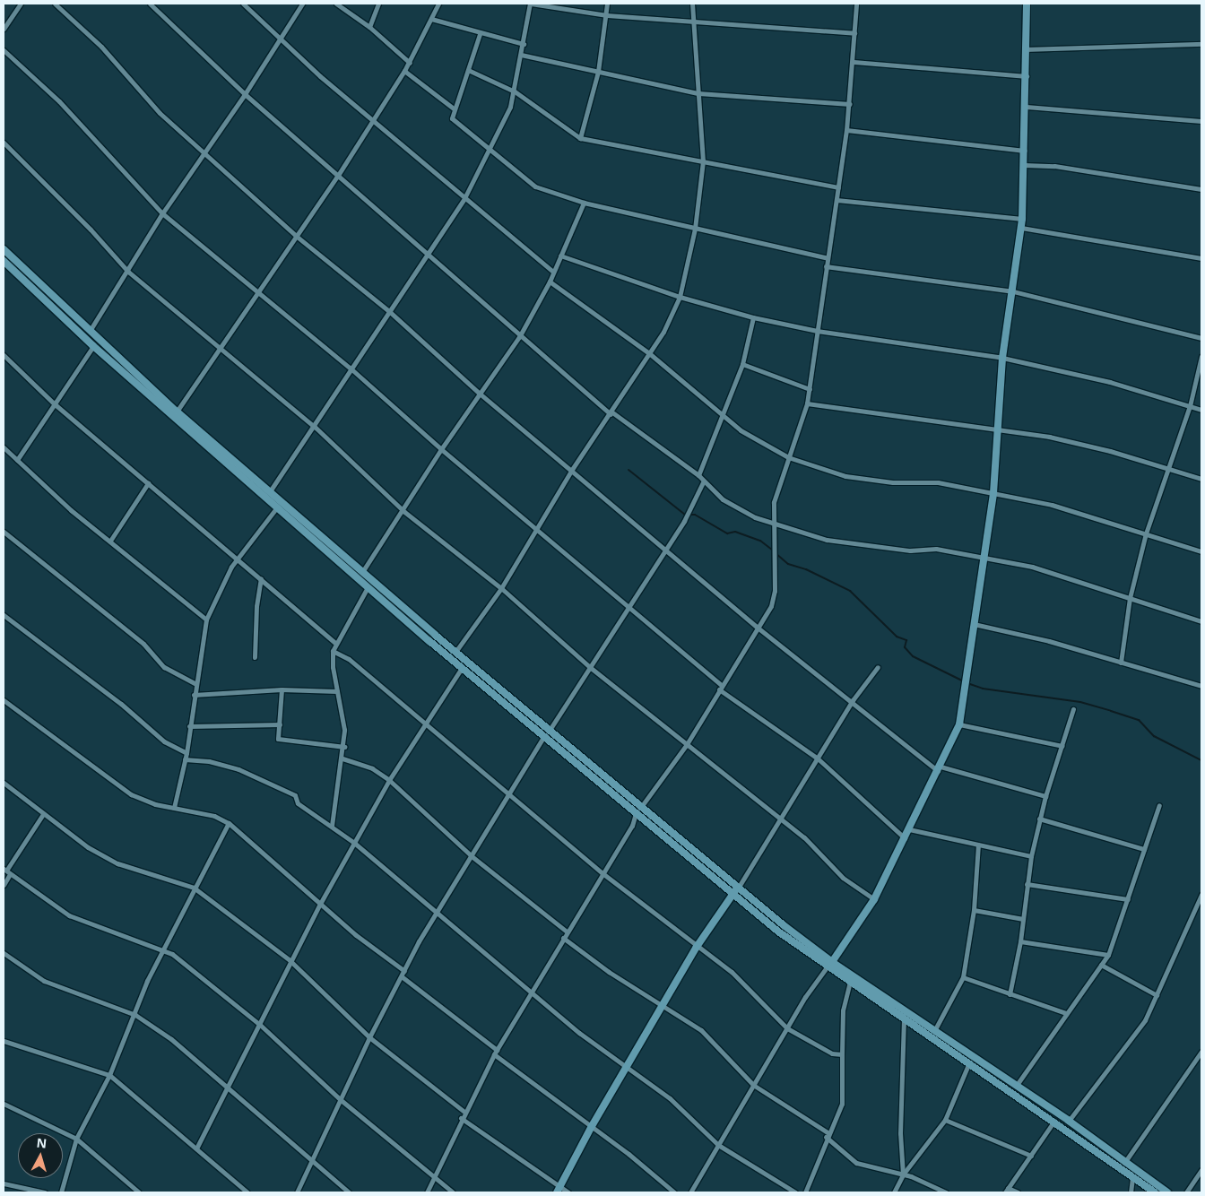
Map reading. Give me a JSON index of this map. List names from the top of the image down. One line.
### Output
{"north":"top"}
